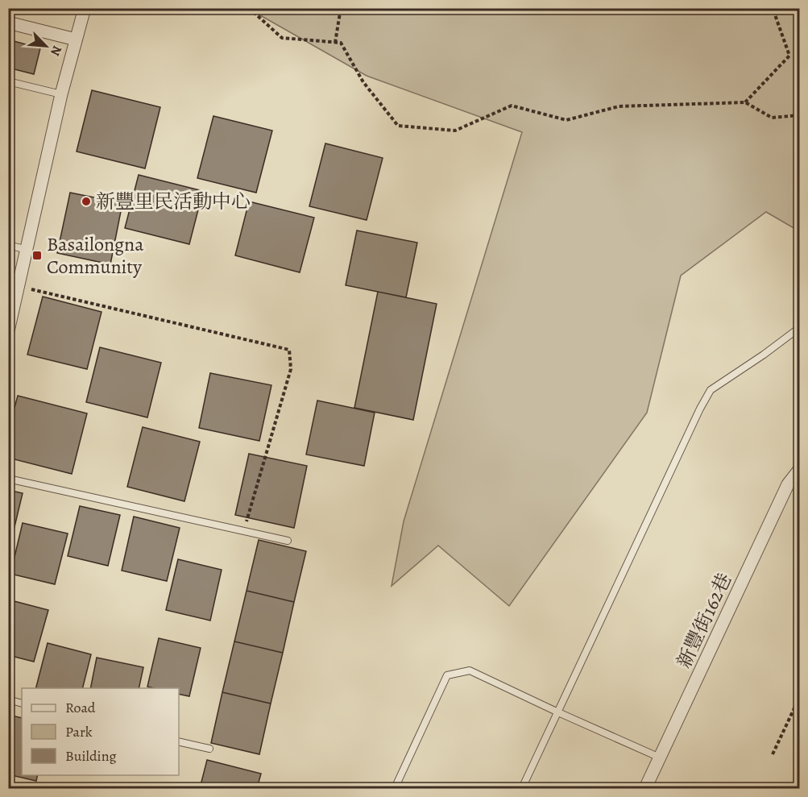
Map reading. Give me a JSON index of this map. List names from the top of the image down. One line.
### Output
{"streets":{"street":["新豐街162巷"]},"places":{"other":["新豐里民活動中心"],"transit":["Basailongna Community"]},"legend":["Road","Park","Building"],"north":"bottom right"}
